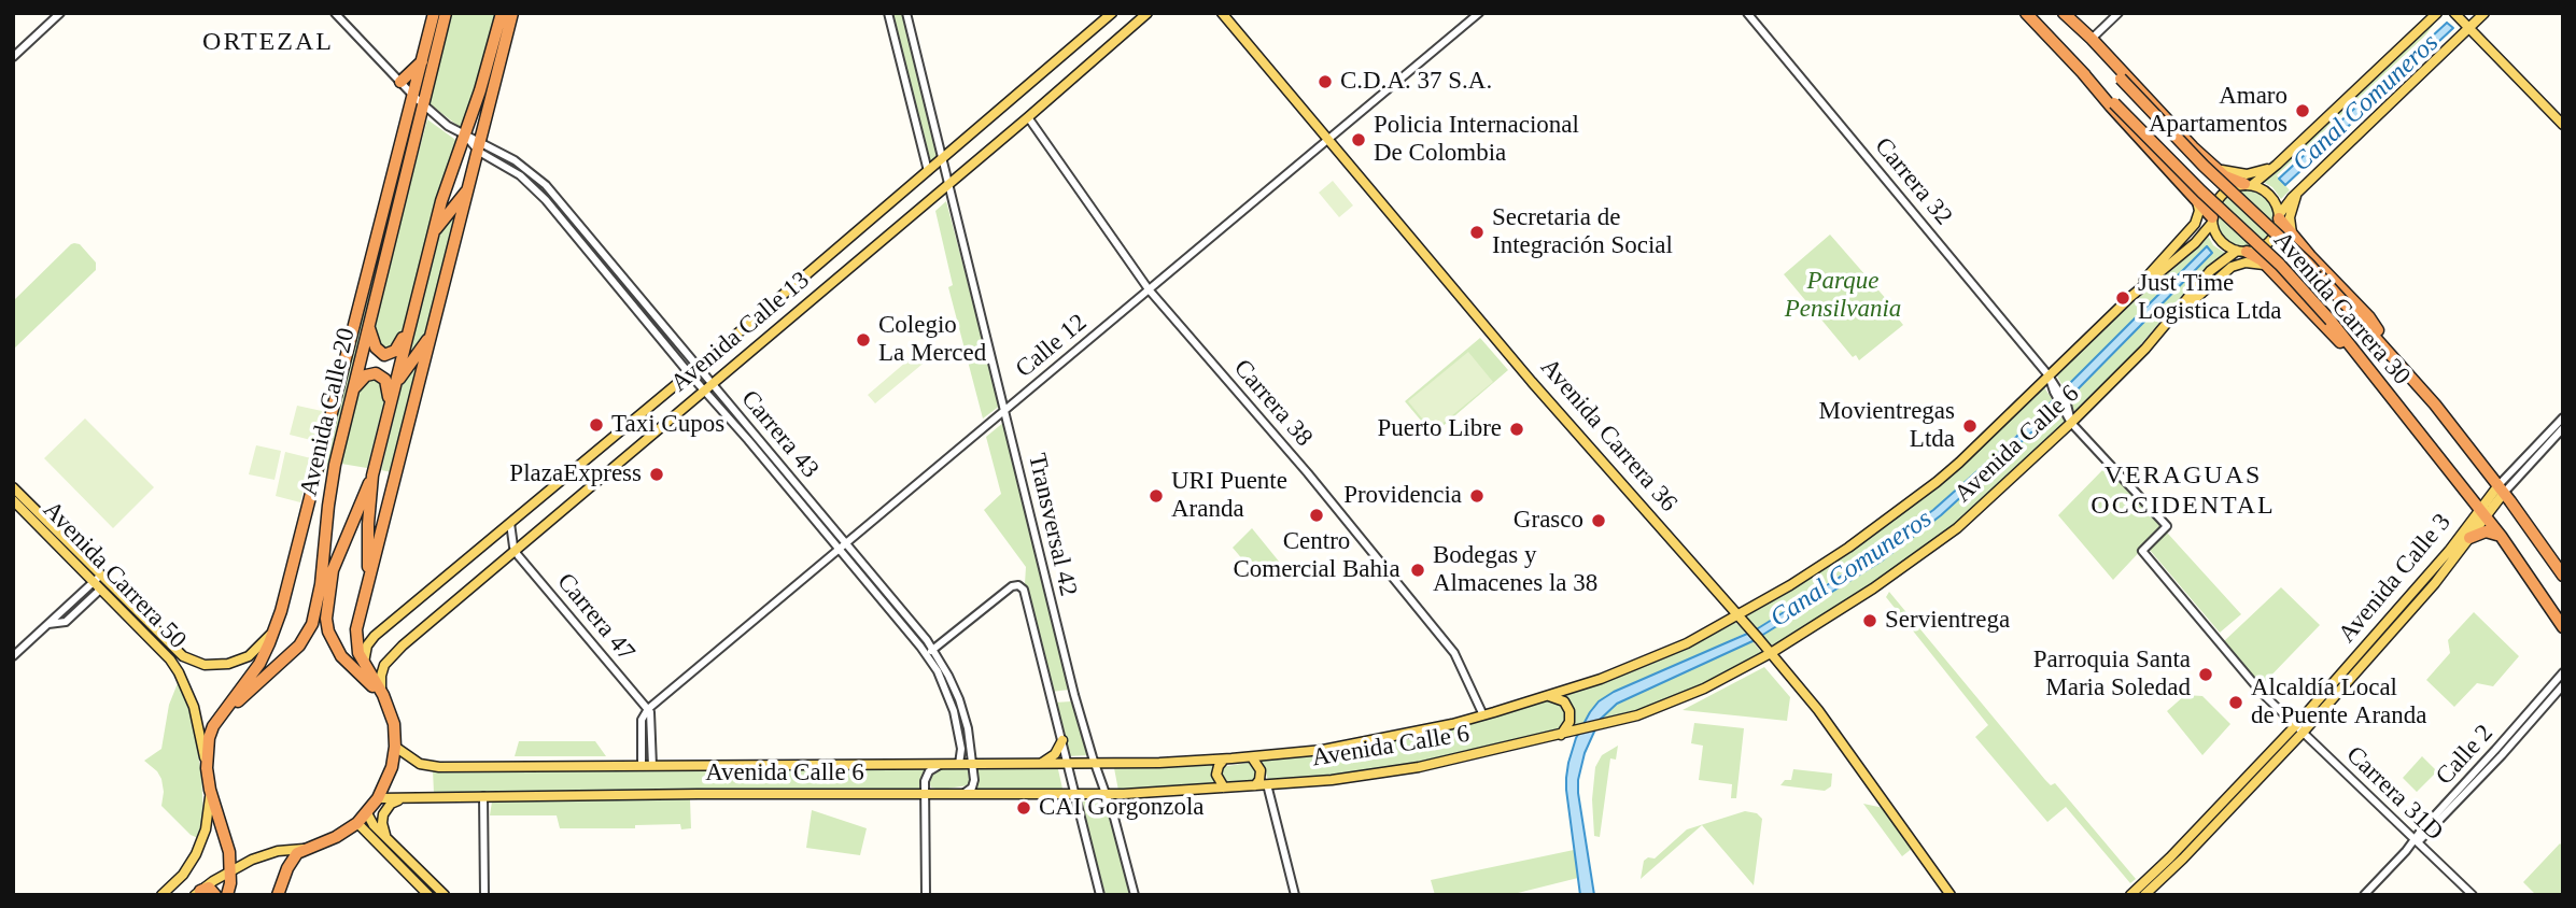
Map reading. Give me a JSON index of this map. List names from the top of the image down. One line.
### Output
{"streets":{"highway":["Avenida Carrera 30","Avenida Calle 20"],"main road":["Avenida Calle 13","Avenida Carrera 36","Avenida Calle 6","Avenida Carrera 50","Avenida Calle 3"],"street":["Carrera 32","Calle 12","Carrera 38","Carrera 43","Transversal 42","Carrera 47","Calle 2","Carrera 31D"]},"crossings":[["Carrera 32","Avenida Calle 6"],["Carrera 32","Carrera 31D"],["Avenida Carrera 30","Avenida Calle 3"],["Avenida Calle 13","Carrera 38"],["Avenida Calle 13","Carrera 43"],["Avenida Calle 13","Transversal 42"],["Avenida Calle 13","Carrera 47"],["Calle 12","Carrera 38"],["Calle 12","Carrera 43"],["Calle 12","Avenida Carrera 36"],["Calle 12","Transversal 42"],["Calle 12","Carrera 47"],["Carrera 38","Avenida Calle 6"],["Avenida Calle 20","Carrera 43"],["Avenida Calle 20","Avenida Carrera 50"],["Carrera 43","Avenida Calle 6"],["Carrera 43","Transversal 42"],["Avenida Carrera 36","Avenida Calle 6"],["Avenida Calle 6","Transversal 42"],["Avenida Calle 3","Carrera 31D"],["Calle 2","Carrera 31D"]],"districts":["ORTEZAL","VERAGUAS OCCIDENTAL"],"water":["Canal Comuneros"],"parks":["Parque Pensilvania"],"places":["C.D.A. 37 S.A.","Amaro Apartamentos","Policia Internacional De Colombia","Secretaria de Integración Social","Just Time Logistica Ltda","Colegio La Merced","Taxi Cupos","Movientregas Ltda","Puerto Libre","PlazaExpress","URI Puente Aranda","Providencia","Centro Comercial Bahia","Grasco","Bodegas y Almacenes la 38","Servientrega","Parroquia Santa Maria Soledad","Alcaldía Local de Puente Aranda","CAI Gorgonzola"]}
